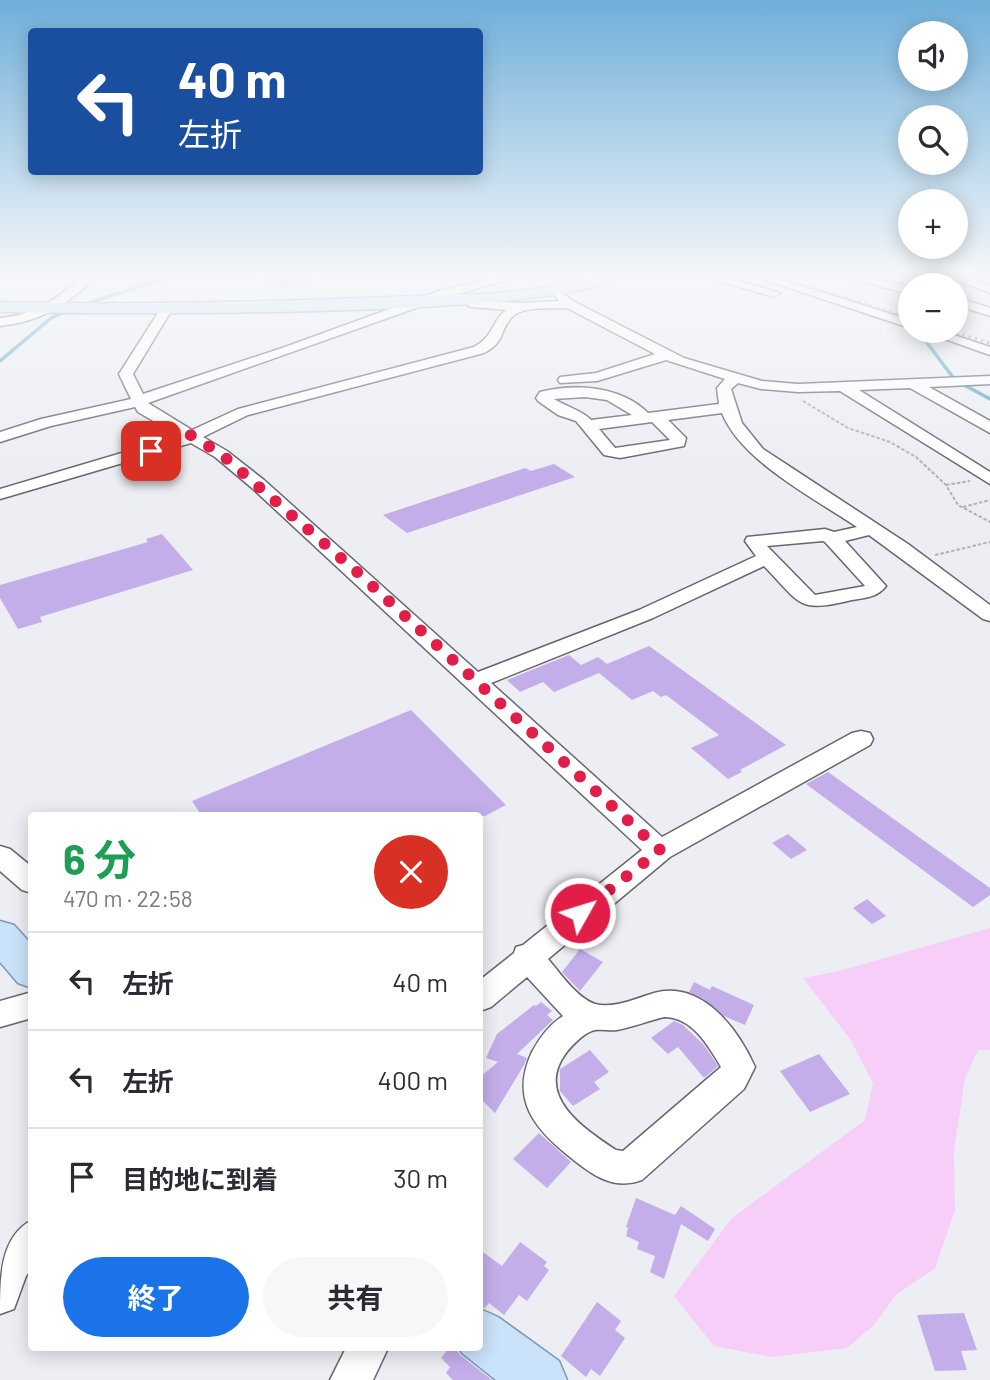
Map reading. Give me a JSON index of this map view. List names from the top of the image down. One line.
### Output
{"page":{"map_buttons":["+","−"],"turn":["40 m","左折"],"heading":["6 分","470 m · 22:58"],"list":[{"name":"左折","value":"40 m"},{"name":"左折","value":"400 m"},{"name":"目的地に到着","value":"30 m"}],"buttons":["終了","共有"]}}
